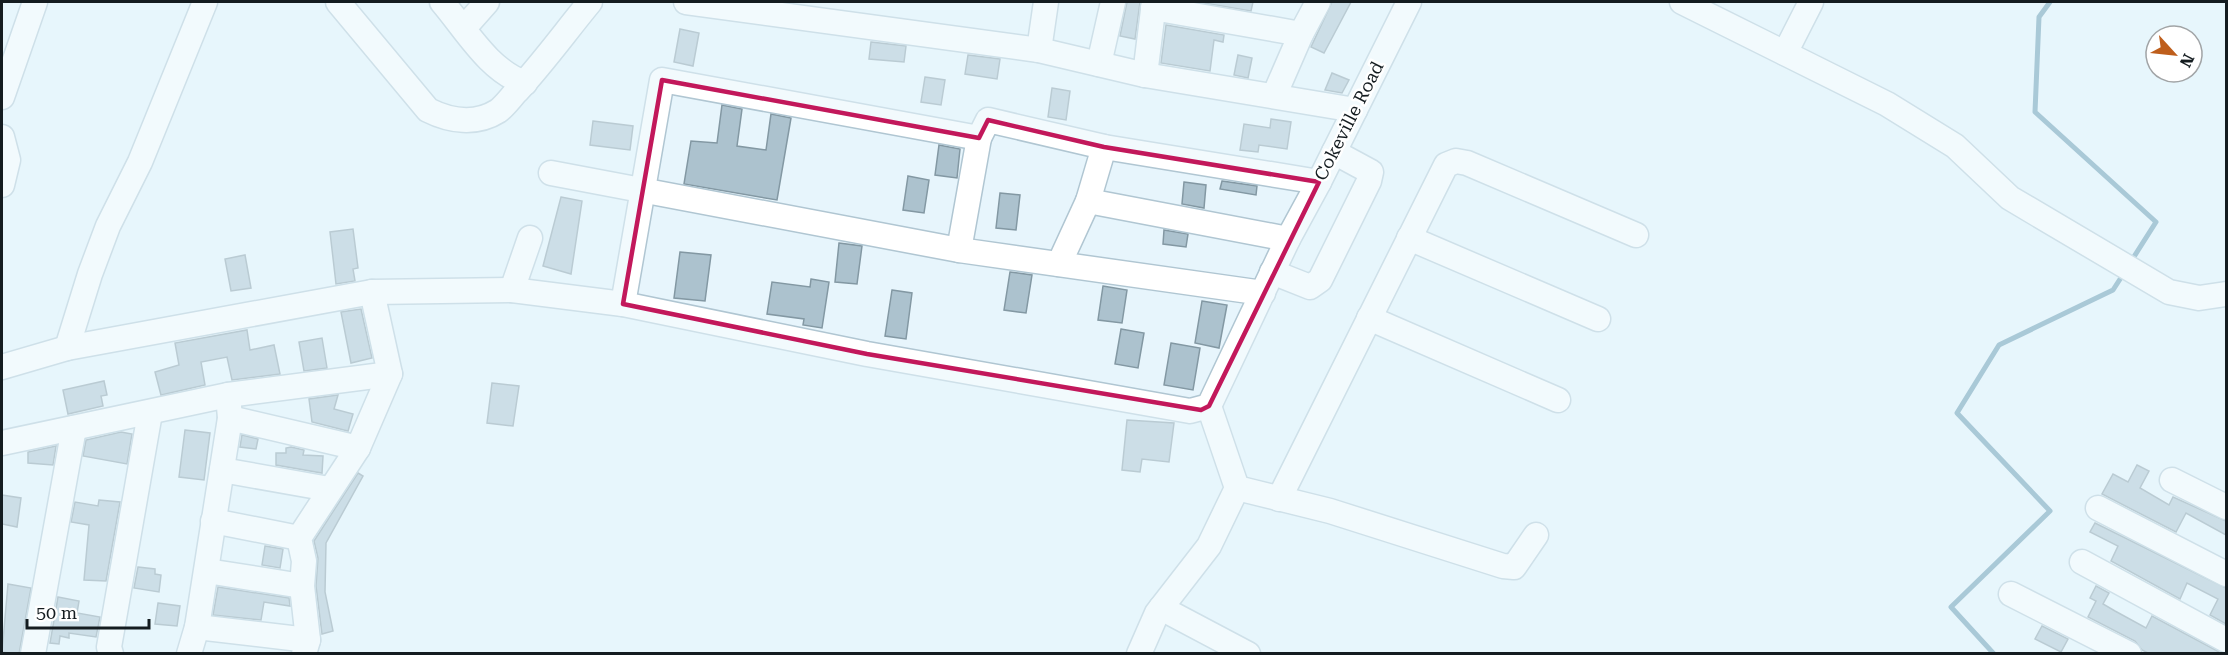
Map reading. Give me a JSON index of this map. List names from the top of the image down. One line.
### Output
{"streets":{"street":["Cokeville Road"]},"scale_bar":"50 m","north":"bottom right"}
